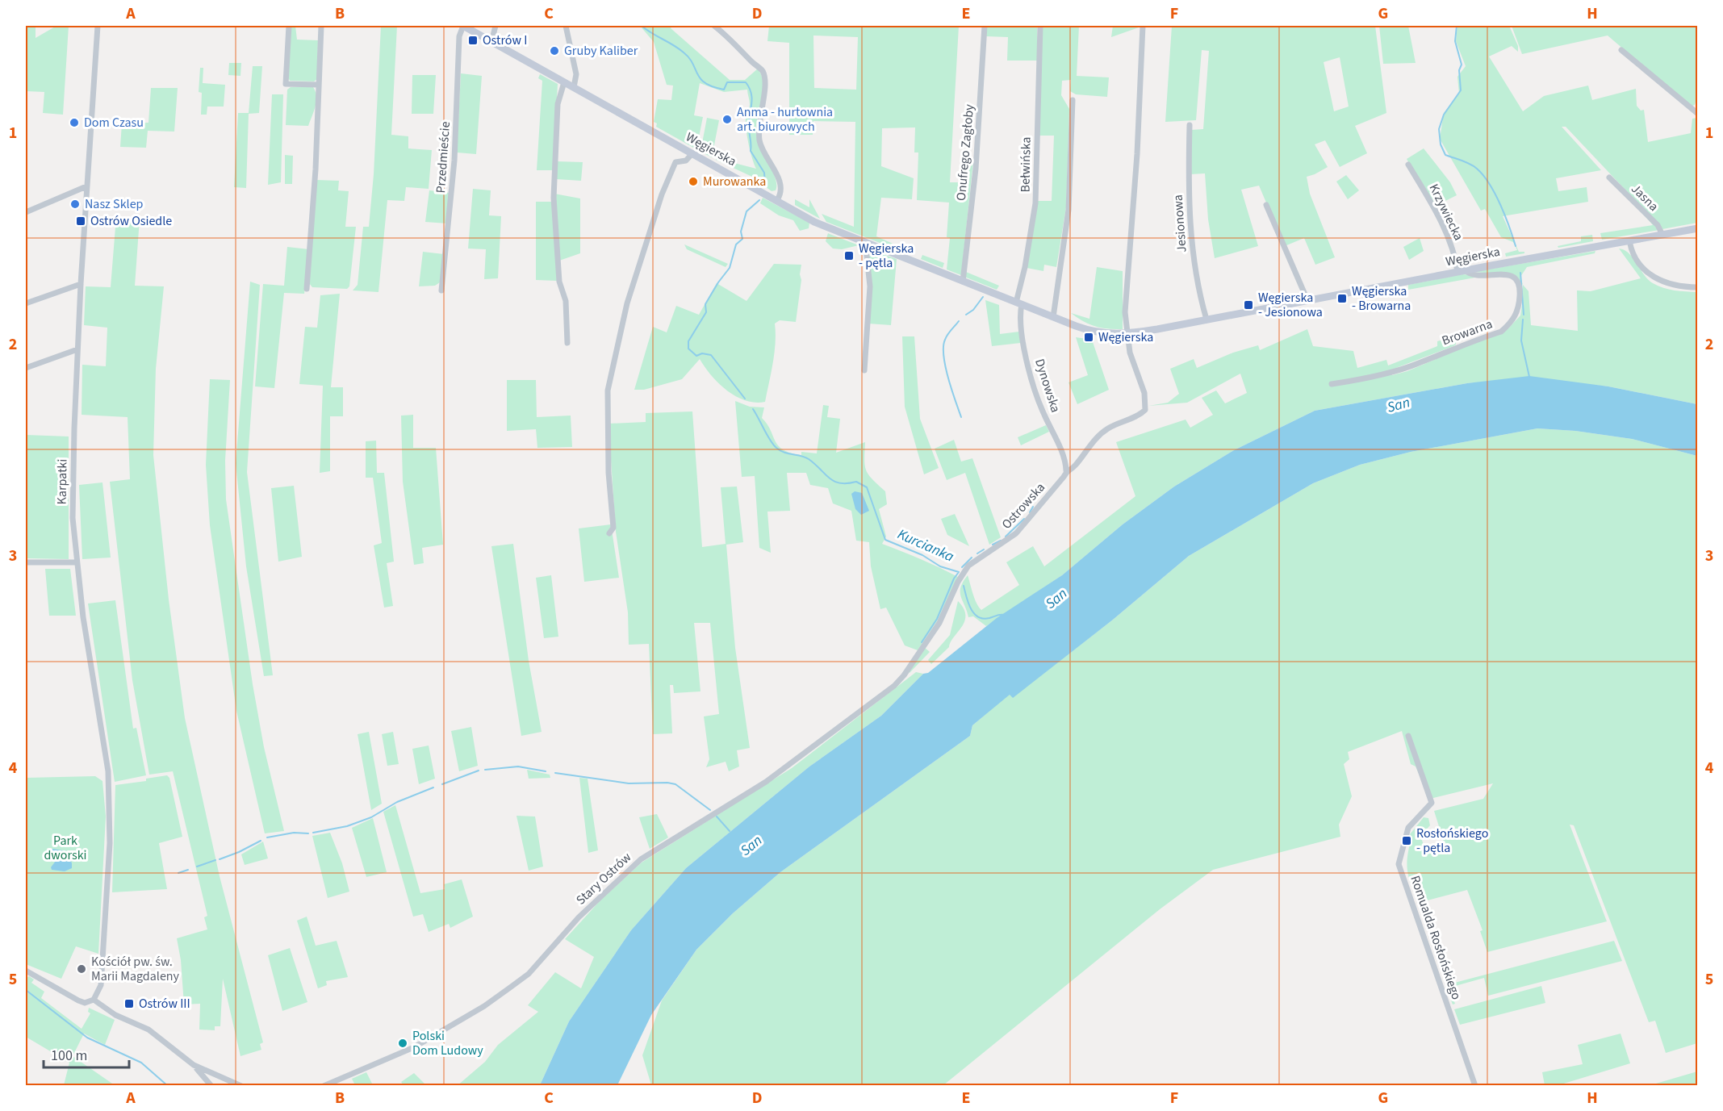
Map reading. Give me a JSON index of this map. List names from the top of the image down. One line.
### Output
{"streets":{"main road":["Węgierska"],"street":["Onufrego Zagłoby","Przedmieście","Bełwińska","Jasna","Krzywiecka","Jesionowa","Browarna","Dynowska","Karpatki","Ostrowska","Stary Ostrów","Romualda Rosłońskiego"]},"crossings":[["Węgierska","Onufrego Zagłoby"],["Węgierska","Przedmieście"],["Węgierska","Bełwińska"],["Węgierska","Jasna"],["Węgierska","Krzywiecka"],["Węgierska","Jesionowa"],["Węgierska","Browarna"],["Węgierska","Dynowska"],["Węgierska","Ostrowska"],["Bełwińska","Dynowska"],["Krzywiecka","Browarna"],["Dynowska","Ostrowska"],["Ostrowska","Stary Ostrów"]],"water":["San","Kurcianka"],"parks":["Park dworski"],"places":{"transit":["Ostrów I","Ostrów Osiedle","Węgierska - pętla","Węgierska - Browarna","Węgierska - Jesionowa","Węgierska","Rosłońskiego - pętla","Ostrów III"],"other":["Gruby Kaliber","Anma - hurtownia art. biurowych","Dom Czasu","Murowanka","Nasz Sklep","Kościół pw. św. Marii Magdaleny","Polski Dom Ludowy"]},"scale_bar":"100 m","grid":{"columns":["A","B","C","D","E","F","G","H"],"rows":["1","2","3","4","5"]}}
